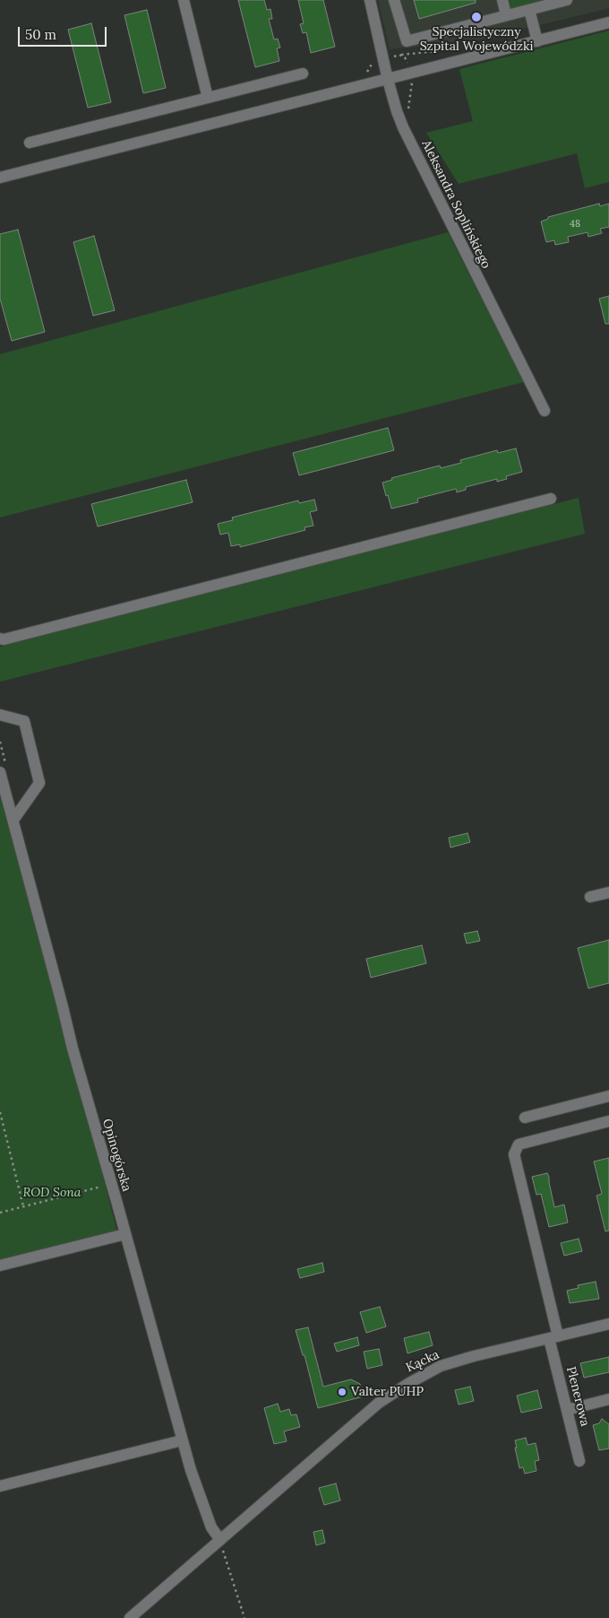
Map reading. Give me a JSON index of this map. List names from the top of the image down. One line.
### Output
{"streets":{"street":["Aleksandra Soplińskiego","Opinogórska","Kącka","Plenerowa"]},"crossings":[["Opinogórska","Kącka"],["Kącka","Plenerowa"]],"parks":["ROD Sona"],"places":["Specjalistyczny Szpital Wojewódzki","Valter PUHP"],"house_numbers":["48"],"scale_bar":"50 m"}
